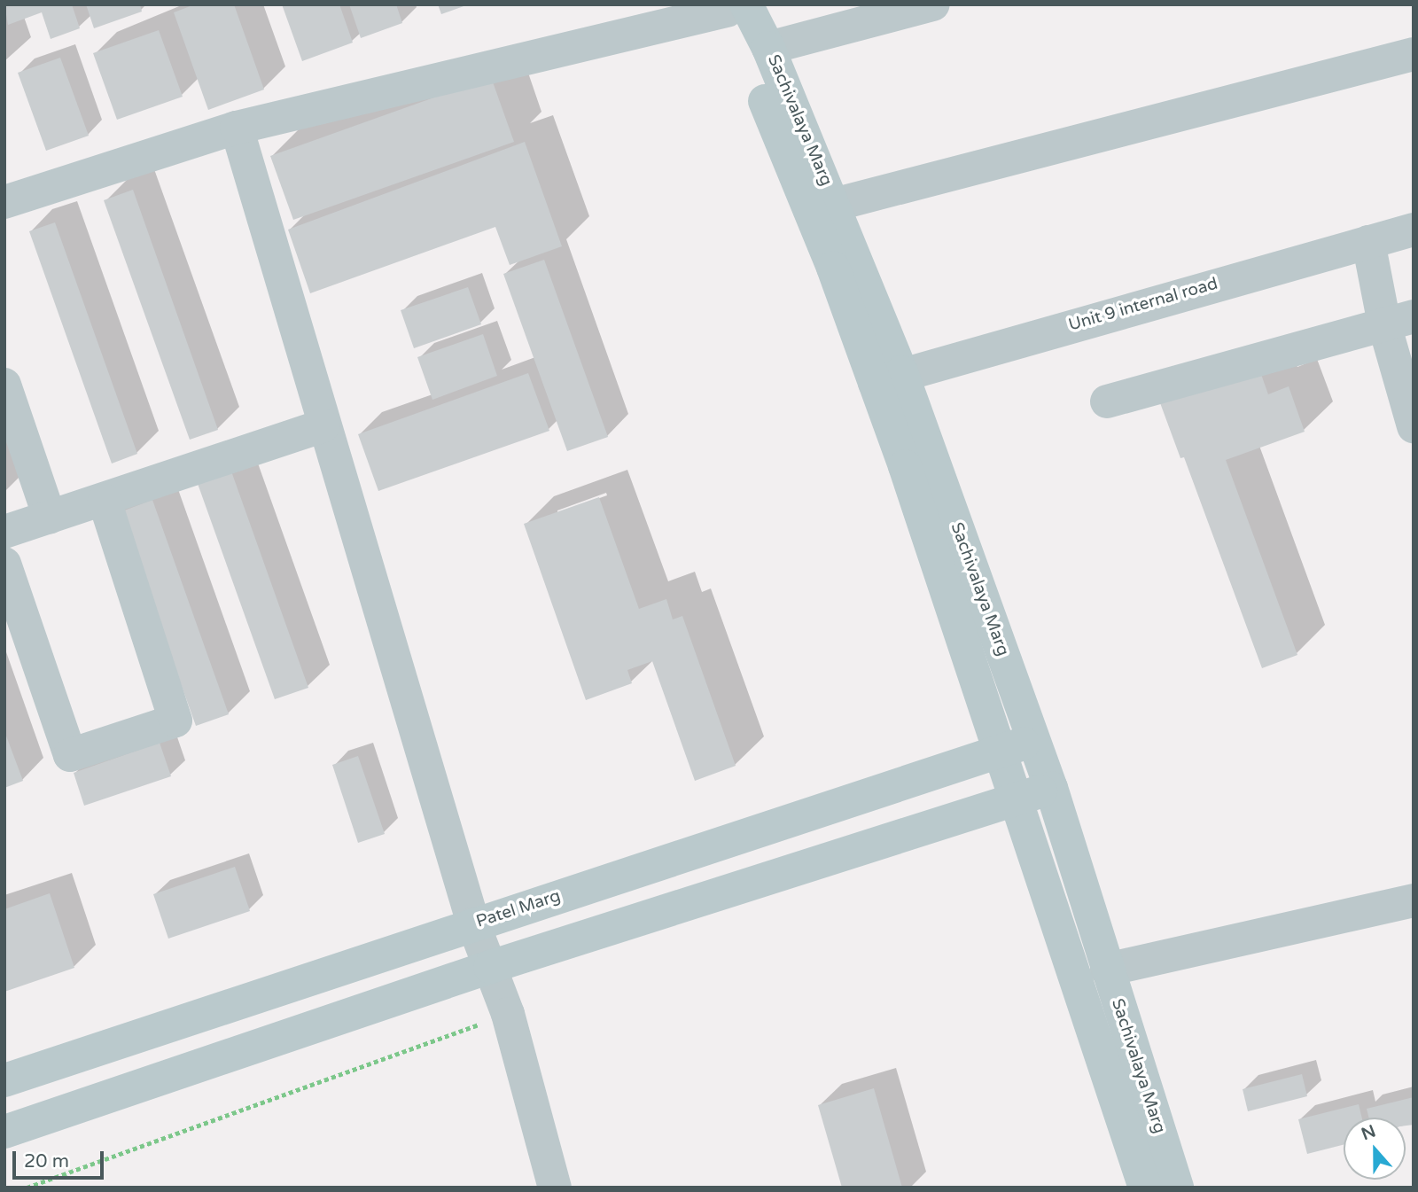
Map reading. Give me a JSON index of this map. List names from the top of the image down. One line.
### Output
{"streets":{"main road":["Sachivalaya Marg","Patel Marg"],"street":["Unit 9 internal road"]},"crossings":[["Sachivalaya Marg","Unit 9 internal road"],["Sachivalaya Marg","Patel Marg"]],"scale_bar":"20 m","north":"top"}
